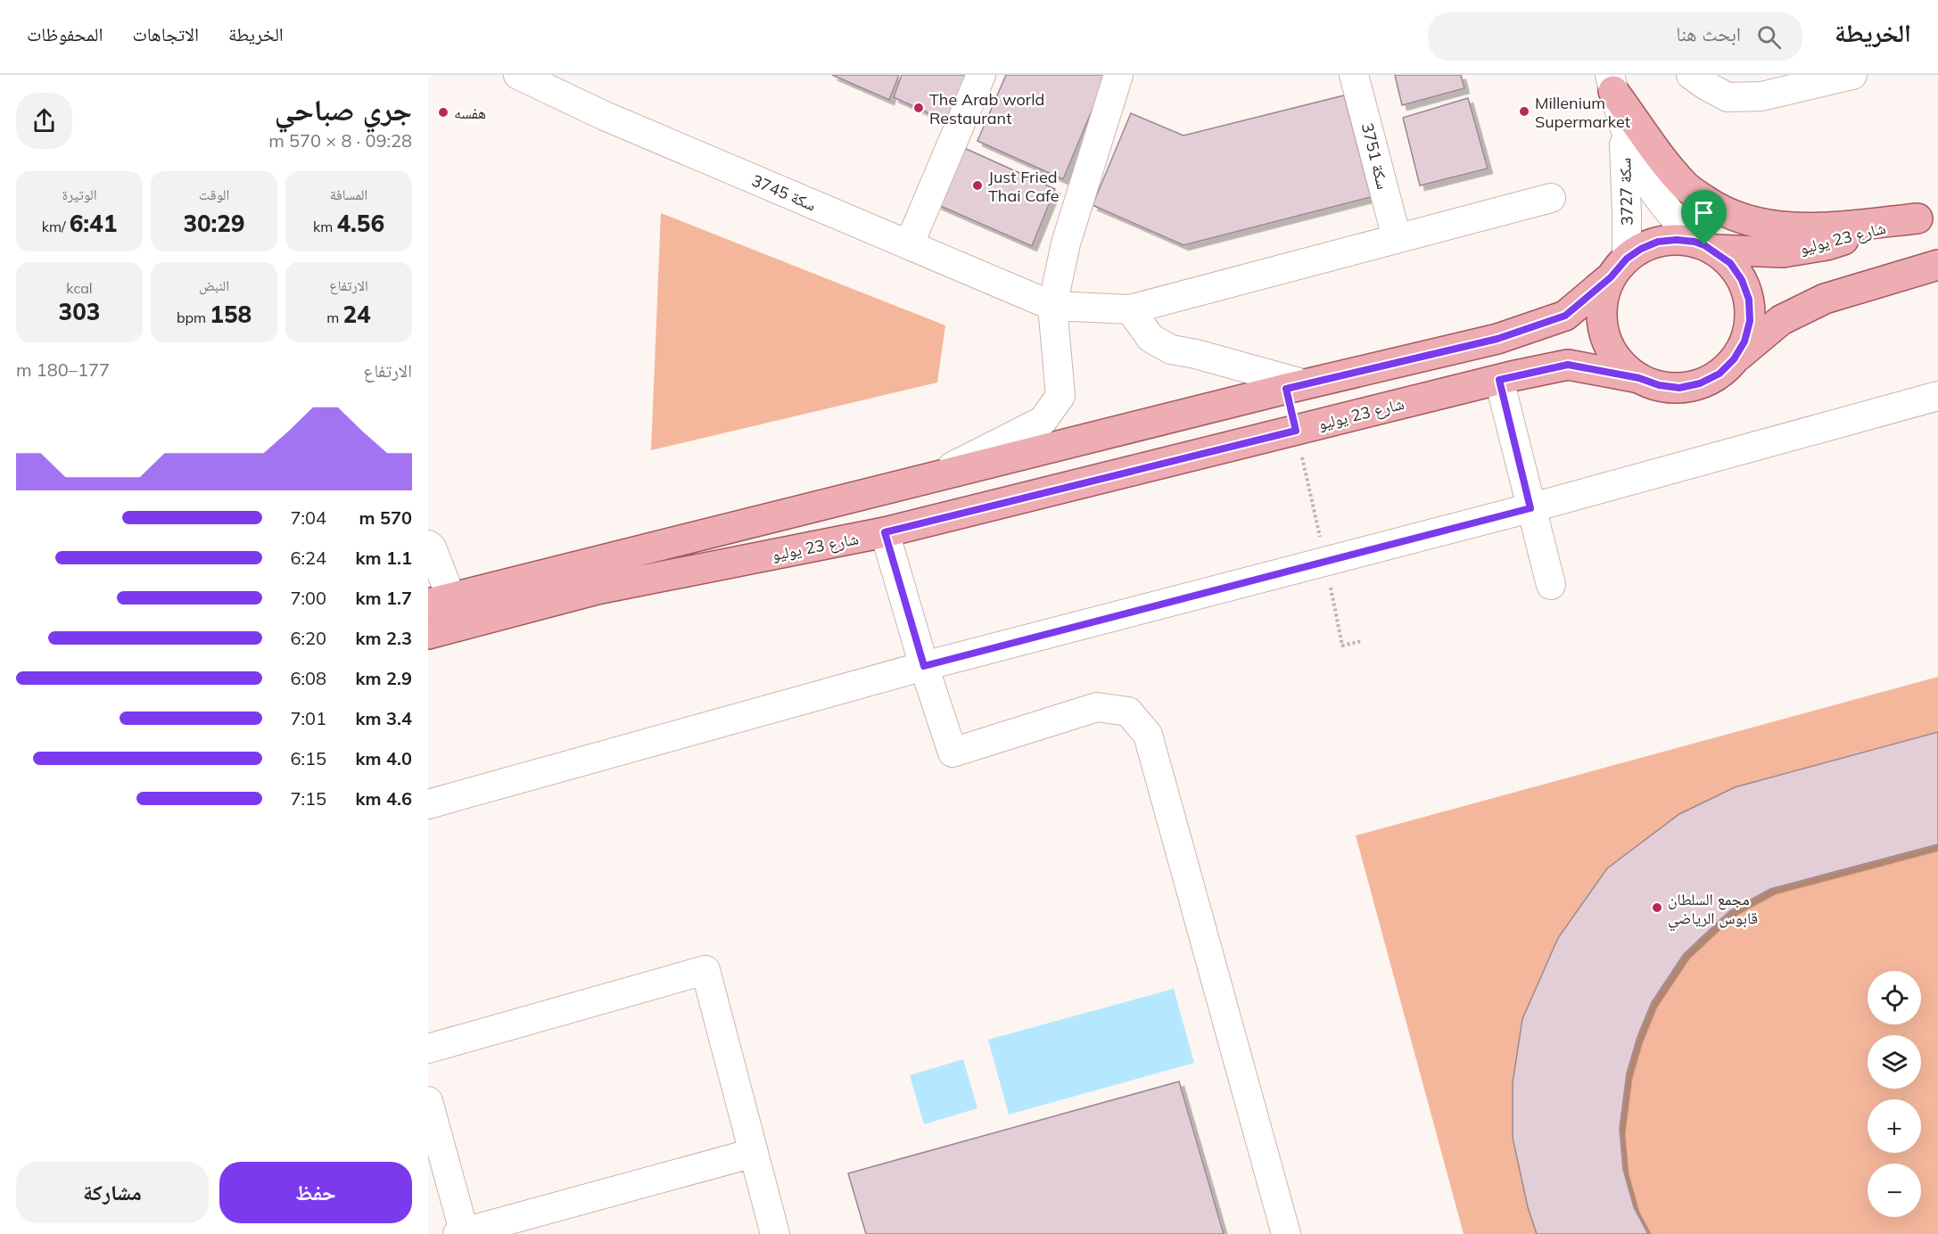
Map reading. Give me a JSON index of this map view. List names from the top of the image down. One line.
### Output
{"streets":{"main road":["شارع 23 يوليو"],"street":["سكة 3751","سكة 3727","سكة 3745"]},"crossings":[["سكة 3727","شارع 23 يوليو"]],"places":["The Arab world Restaurant","Millenium Supermarket","هفسه","Just Fried Thai Cafe","مجمع السلطان قابوس الرياضي"],"page":{"header":"الخريطة","search":"ابحث هنا","nav":["الخريطة","الاتجاهات","المحفوظات"],"heading":["جري صباحي","09:28 · 8 × 570 m"],"stats":[["المسافة","4.56 km"],["الوقت","30:29"],["الوتيرة","6:41 /km"],["الارتفاع","24 m"],["النبض","158 bpm"],["kcal","303"]],"chart":["الارتفاع","177–180 m"],"list":[{"name":"570 m","note":"7:04"},{"name":"1.1 km","note":"6:24"},{"name":"1.7 km","note":"7:00"},{"name":"2.3 km","note":"6:20"},{"name":"2.9 km","note":"6:08"},{"name":"3.4 km","note":"7:01"},{"name":"4.0 km","note":"6:15"},{"name":"4.6 km","note":"7:15"}],"map_buttons":["+","−"],"buttons":["حفظ","مشاركة"]}}
